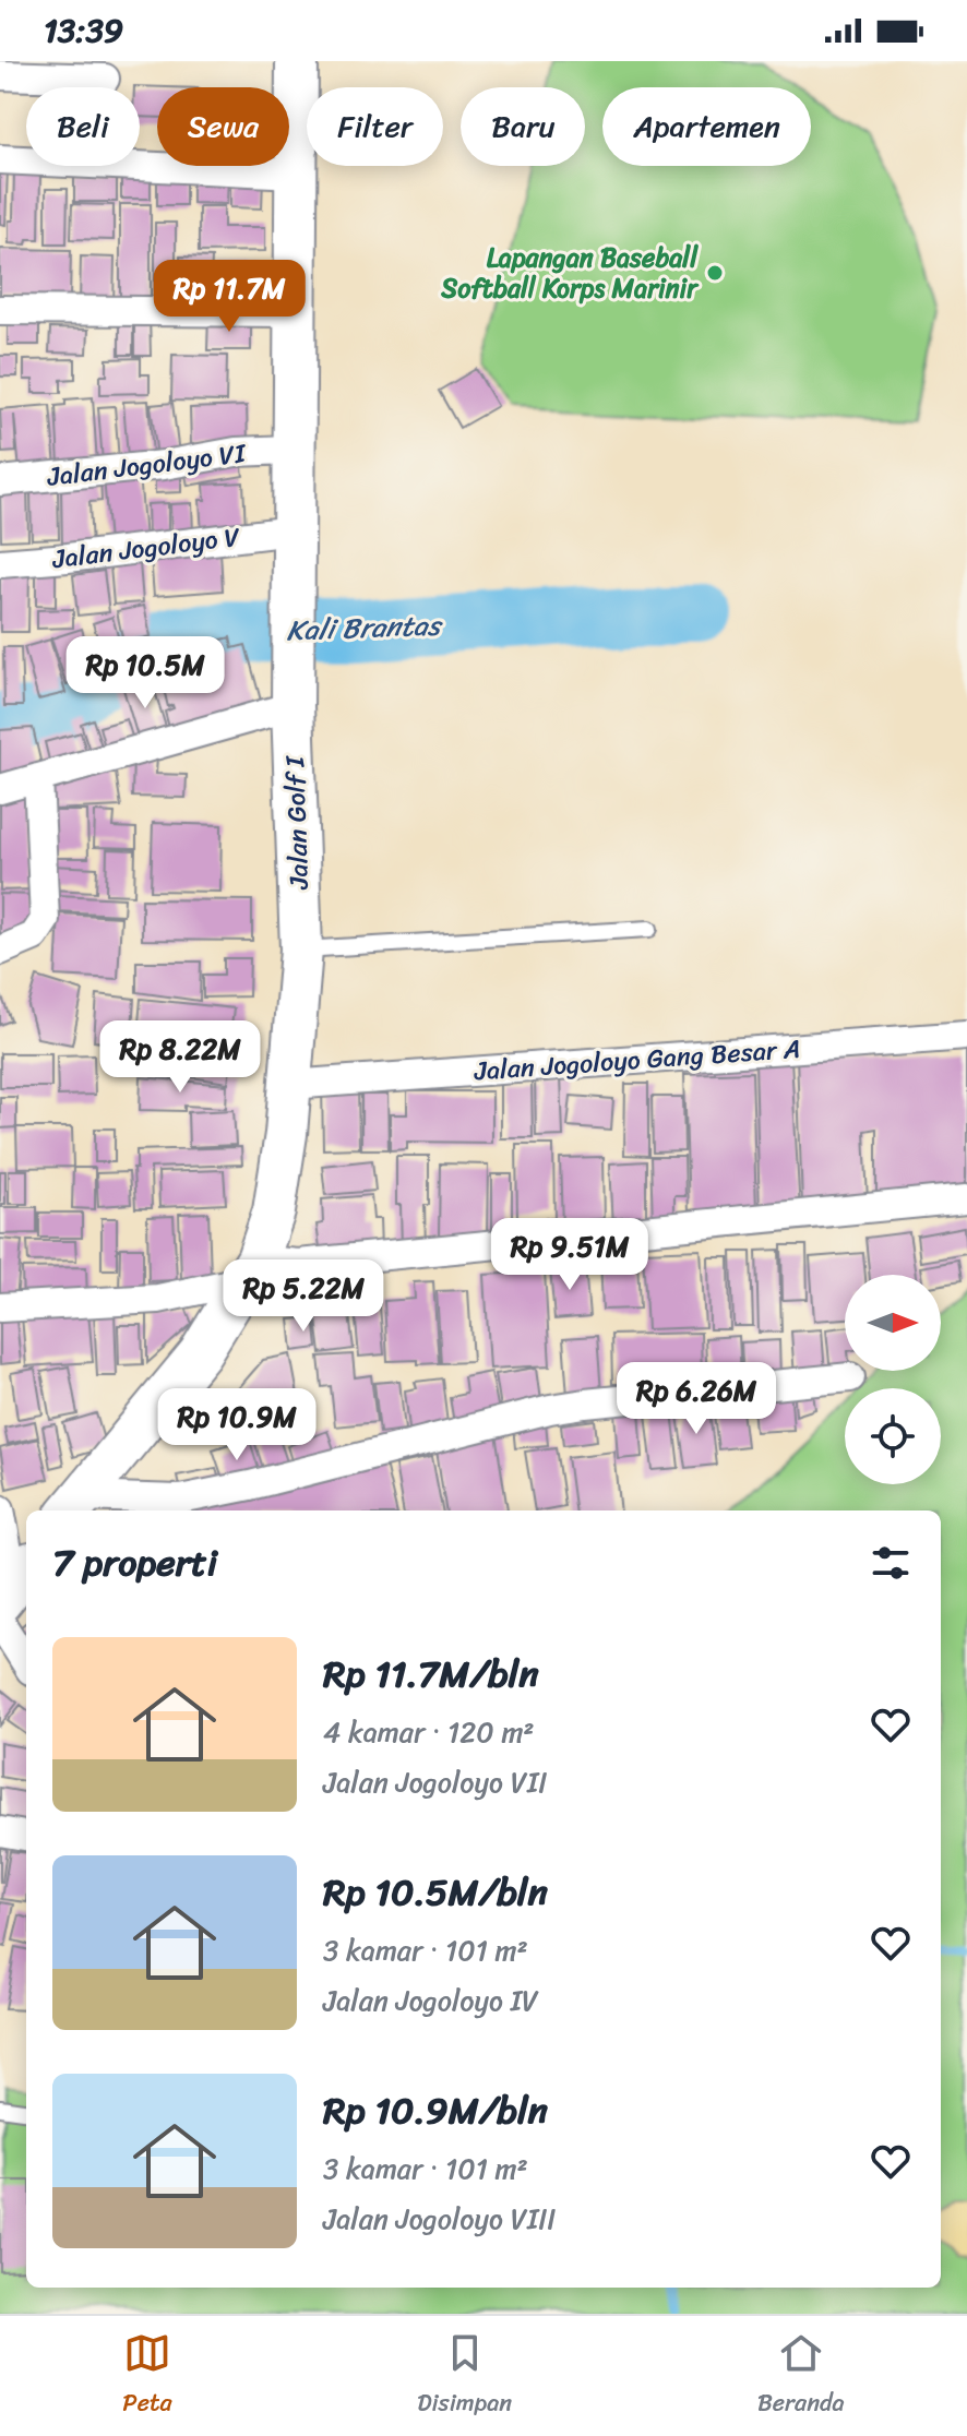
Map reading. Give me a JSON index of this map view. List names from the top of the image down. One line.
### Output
{"streets":{"main road":["Jalan Golf I"],"street":["Jalan Jogoloyo VI","Jalan Jogoloyo V","Jalan Jogoloyo Gang Besar A"]},"crossings":[["Jalan Jogoloyo VI","Jalan Golf I"],["Jalan Jogoloyo V","Jalan Golf I"],["Jalan Golf I","Jalan Jogoloyo Gang Besar A"]],"water":["Kali Brantas"],"places":["Lapangan Baseball Softball Korps Marinir"],"north":"right","page":{"status":"13:39","chip":["Beli","Sewa","Filter","Baru","Apartemen"],"price":["Rp 11.7M","Rp 10.5M","Rp 8.22M","Rp 9.51M","Rp 5.22M","Rp 6.26M","Rp 10.9M"],"heading":"7 properti","list":[{"name":"Rp 11.7M/bln","note":"4 kamar · 120 m² · Jalan Jogoloyo VII"},{"name":"Rp 10.5M/bln","note":"3 kamar · 101 m² · Jalan Jogoloyo IV"},{"name":"Rp 10.9M/bln","note":"3 kamar · 101 m² · Jalan Jogoloyo VIII"}],"tabs":["Peta","Disimpan","Beranda"]}}
